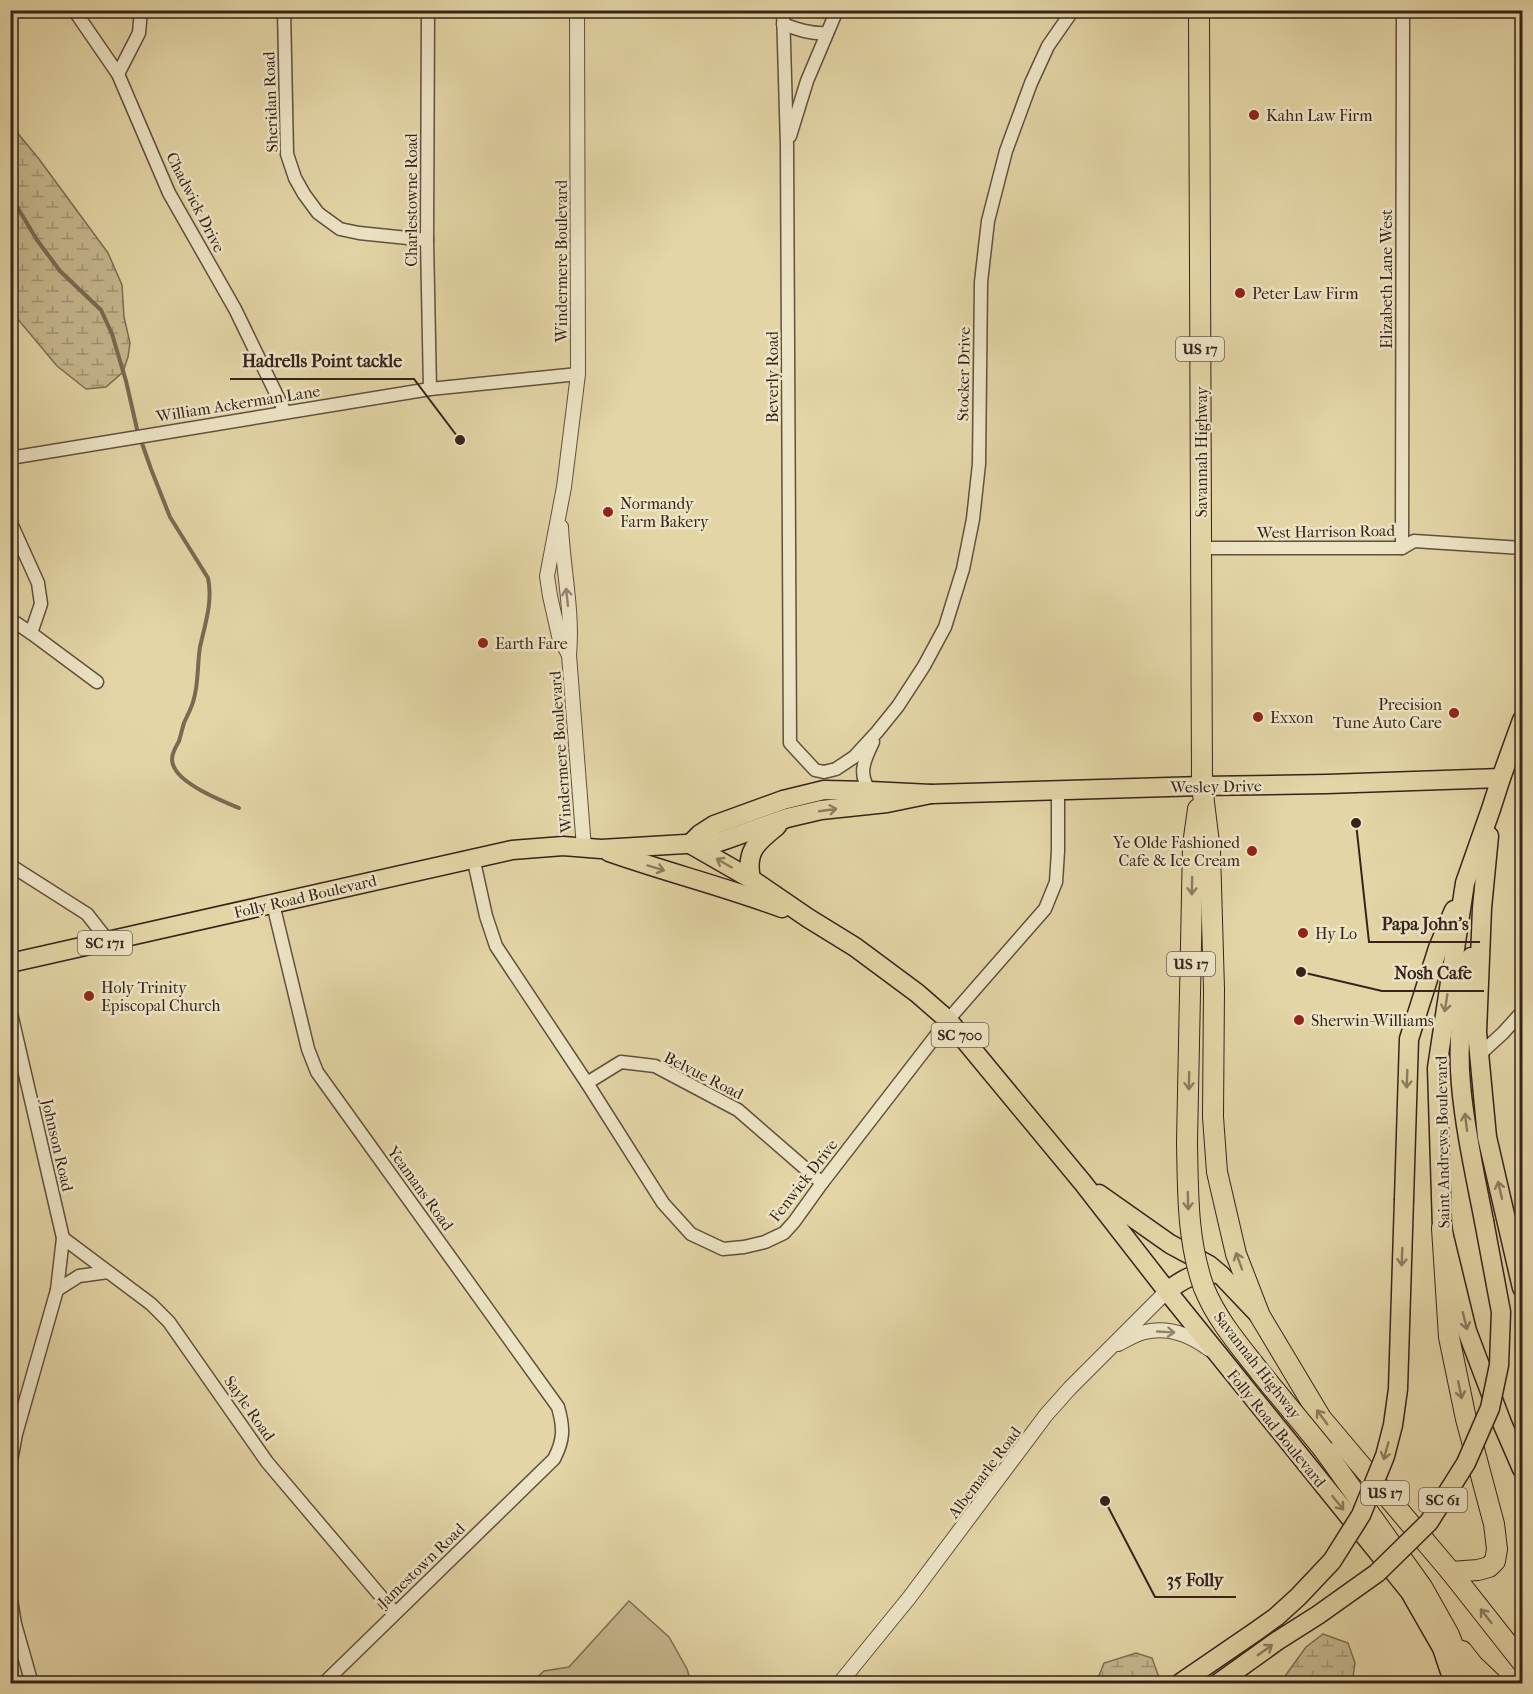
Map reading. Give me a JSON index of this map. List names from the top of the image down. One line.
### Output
{"streets":{"highway":["US 17","Savannah Highway"],"main road":["Wesley Drive","Folly Road Boulevard","SC 171","SC 700","Saint Andrews Boulevard","SC 61"],"street":["Sheridan Road","Charlestowne Road","Chadwick Drive","Windermere Boulevard","Elizabeth Lane West","Stocker Drive","Beverly Road","William Ackerman Lane","West Harrison Road","Belvue Road","Johnson Road","Fenwick Drive","Yeamans Road","Sayle Road","Albemarle Road","Jamestown Road"]},"crossings":[["Sheridan Road","Charlestowne Road"],["Charlestowne Road","William Ackerman Lane"],["Chadwick Drive","William Ackerman Lane"],["Windermere Boulevard","William Ackerman Lane"],["Windermere Boulevard","Folly Road Boulevard"],["Elizabeth Lane West","West Harrison Road"],["Stocker Drive","Beverly Road"],["Stocker Drive","Wesley Drive"],["Savannah Highway","West Harrison Road"],["Savannah Highway","Wesley Drive"],["Savannah Highway","Folly Road Boulevard"],["Wesley Drive","Folly Road Boulevard"],["Wesley Drive","Saint Andrews Boulevard"],["Wesley Drive","Fenwick Drive"],["Folly Road Boulevard","Fenwick Drive"],["Folly Road Boulevard","Yeamans Road"],["Folly Road Boulevard","Albemarle Road"],["Belvue Road","Fenwick Drive"],["Saint Andrews Boulevard","SC 61"],["Johnson Road","Sayle Road"],["Yeamans Road","Jamestown Road"],["Sayle Road","Jamestown Road"]],"places":["Kahn Law Firm","Peter Law Firm","Hadrells Point tackle","Normandy Farm Bakery","Earth Fare","Precision Tune Auto Care","Exxon","Papa John's","Ye Olde Fashioned Cafe & Ice Cream","Hy Lo","Nosh Cafe","Holy Trinity Episcopal Church","Sherwin-Williams","35 Folly"]}
